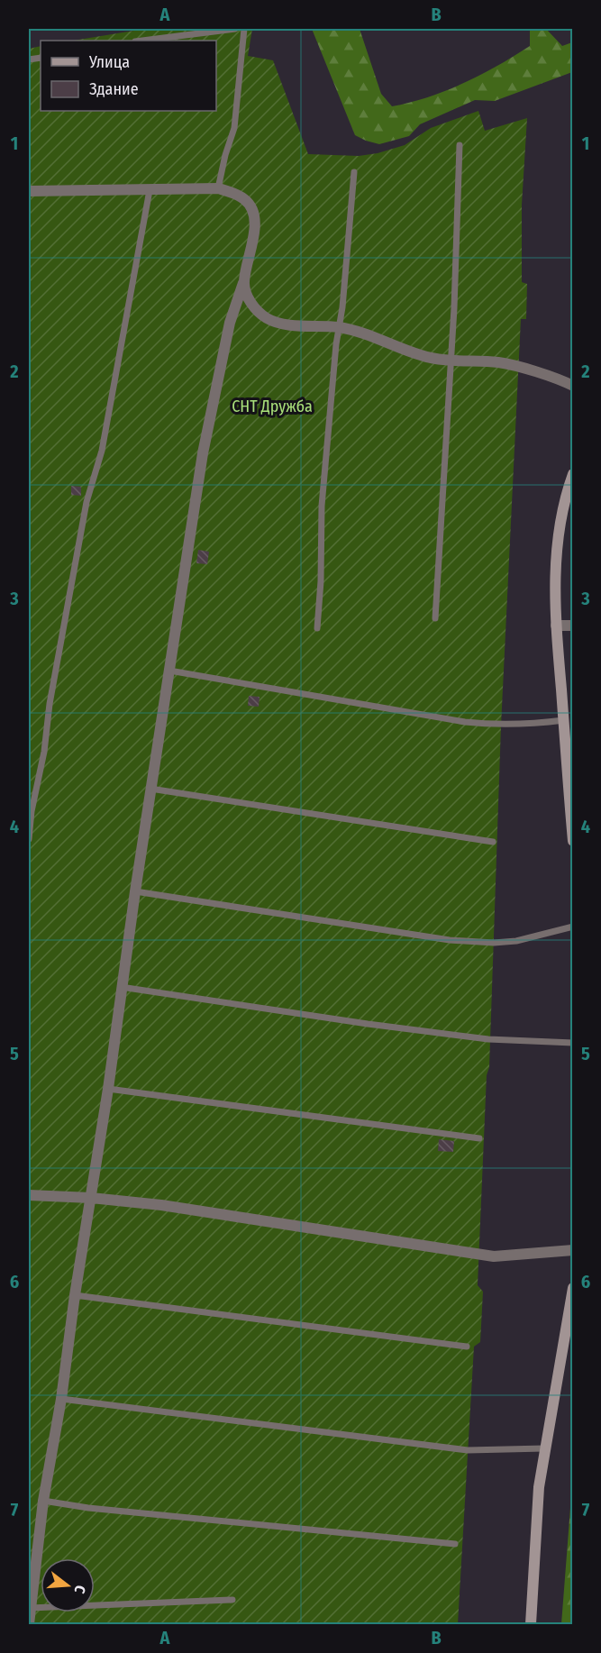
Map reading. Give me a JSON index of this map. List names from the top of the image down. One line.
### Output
{"parks":["СНТ Дружба"],"legend":["Улица","Здание"],"north":"right","grid":{"columns":["A","B"],"rows":["1","2","3","4","5","6","7"]}}
